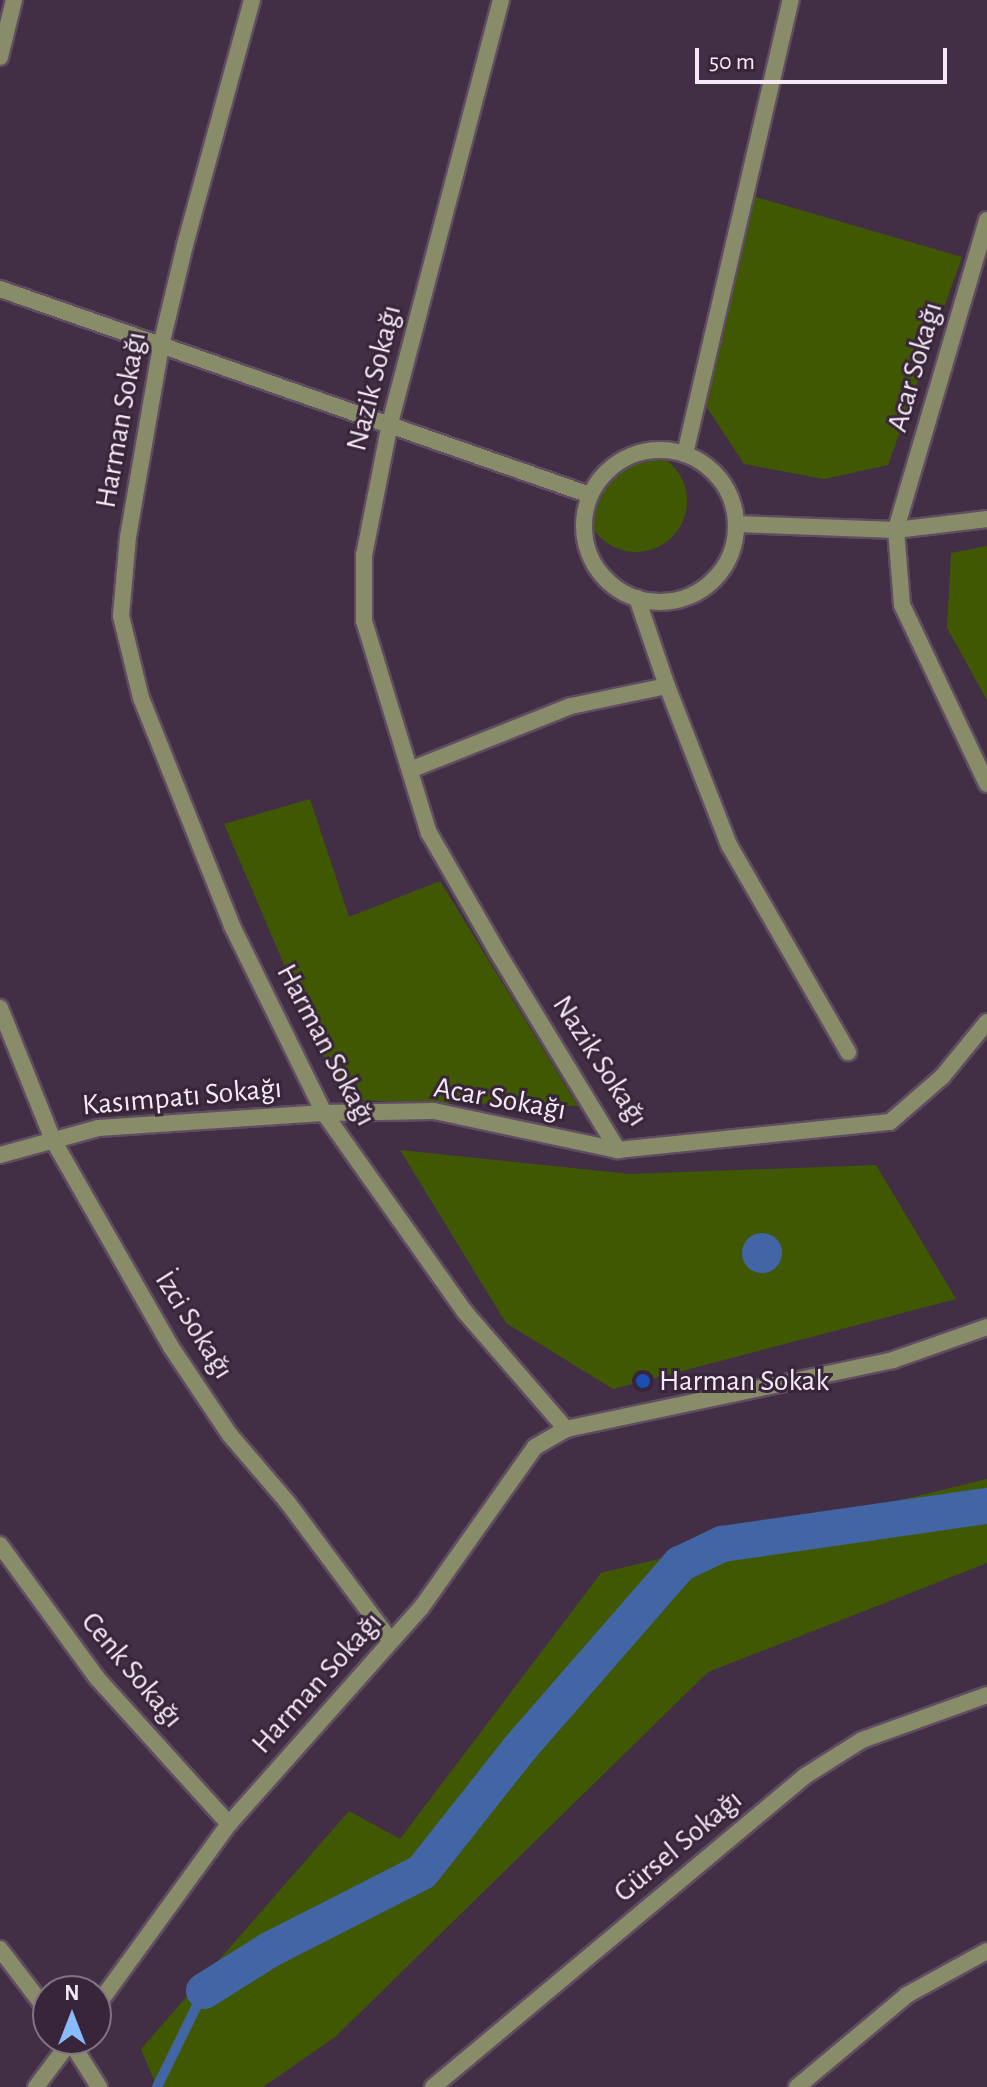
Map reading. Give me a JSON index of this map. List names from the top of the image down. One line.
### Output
{"streets":{"street":["Acar Sokağı","Nazik Sokağı","Harman Sokağı","Kasımpatı Sokağı","İzci Sokağı","Cenk Sokağı","Gürsel Sokağı"]},"crossings":[["Acar Sokağı","Nazik Sokağı"],["Acar Sokağı","Harman Sokağı"],["Acar Sokağı","Kasımpatı Sokağı"],["Harman Sokağı","Kasımpatı Sokağı"],["Harman Sokağı","İzci Sokağı"],["Harman Sokağı","Cenk Sokağı"],["Kasımpatı Sokağı","İzci Sokağı"]],"places":["Harman Sokak"],"scale_bar":"50 m","north":"top"}
